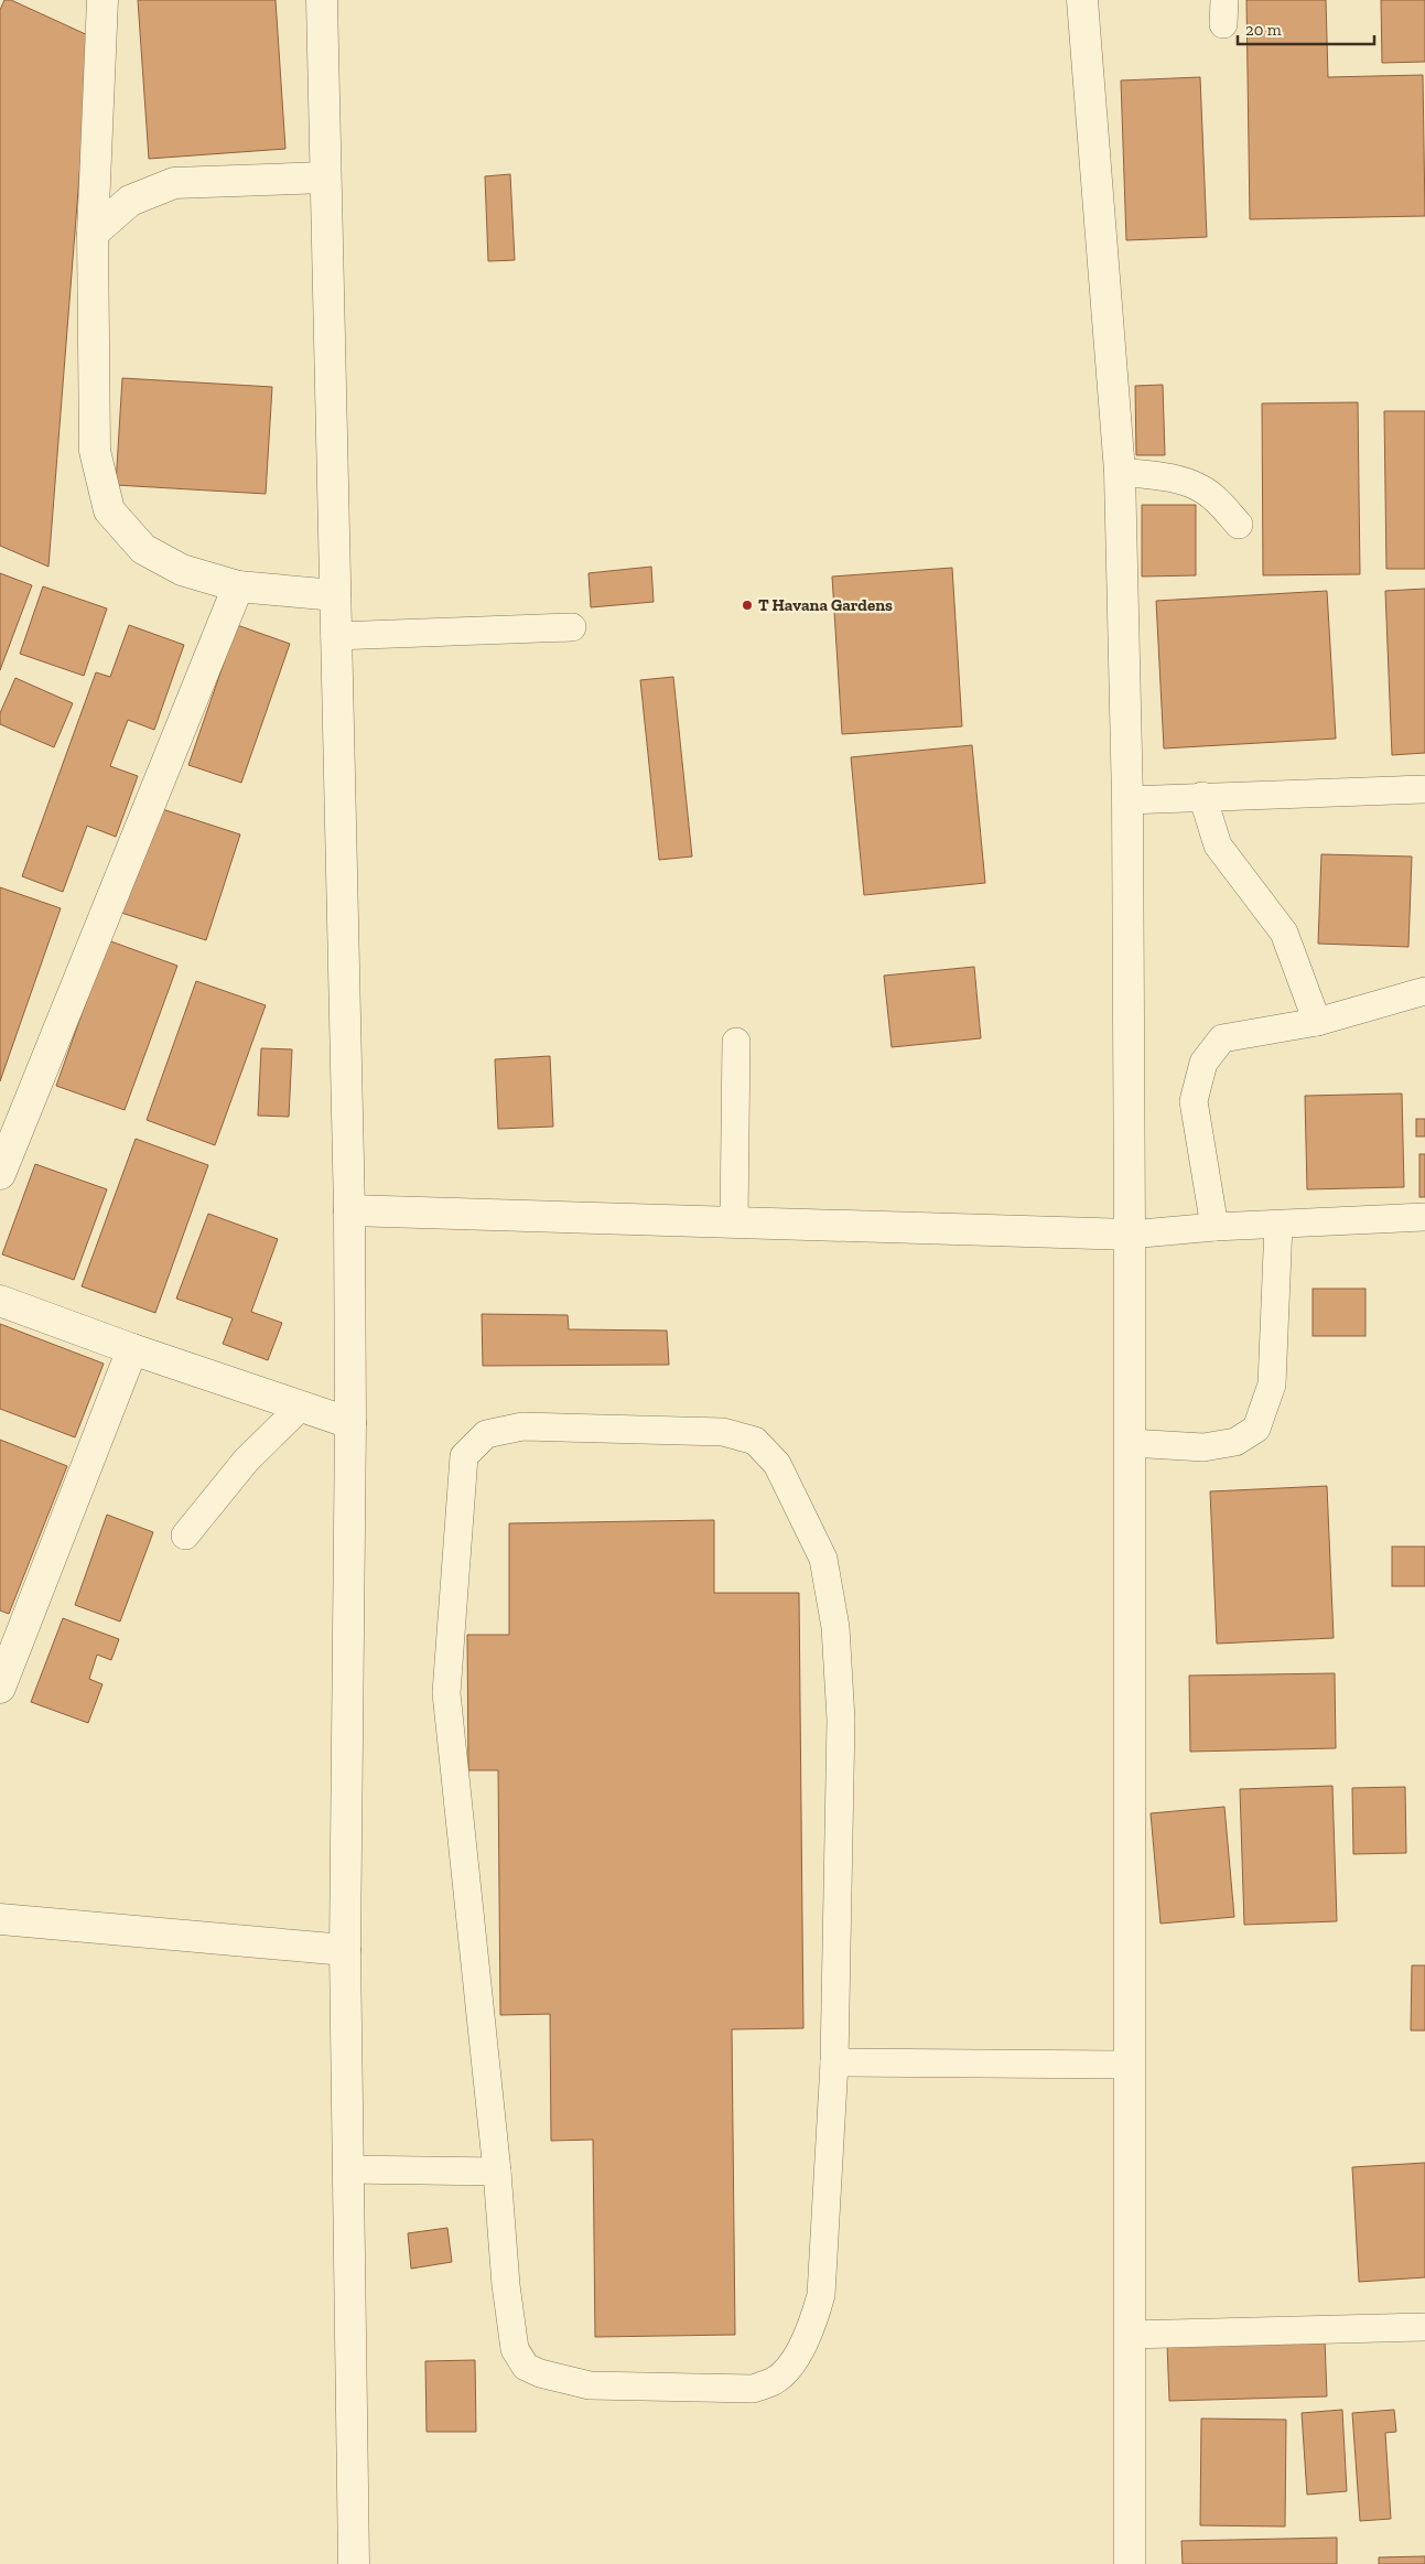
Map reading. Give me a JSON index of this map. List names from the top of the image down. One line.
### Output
{"places":["T Havana Gardens"],"scale_bar":"20 m"}
